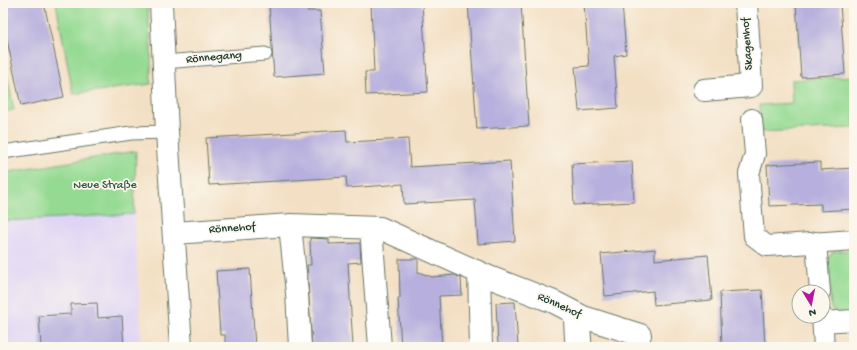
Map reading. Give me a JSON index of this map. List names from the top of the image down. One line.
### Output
{"streets":{"street":["Skagenhof","Rönnehof"],"lane":["Rönnegang"]},"parks":["Neue Straße"],"north":"bottom"}
